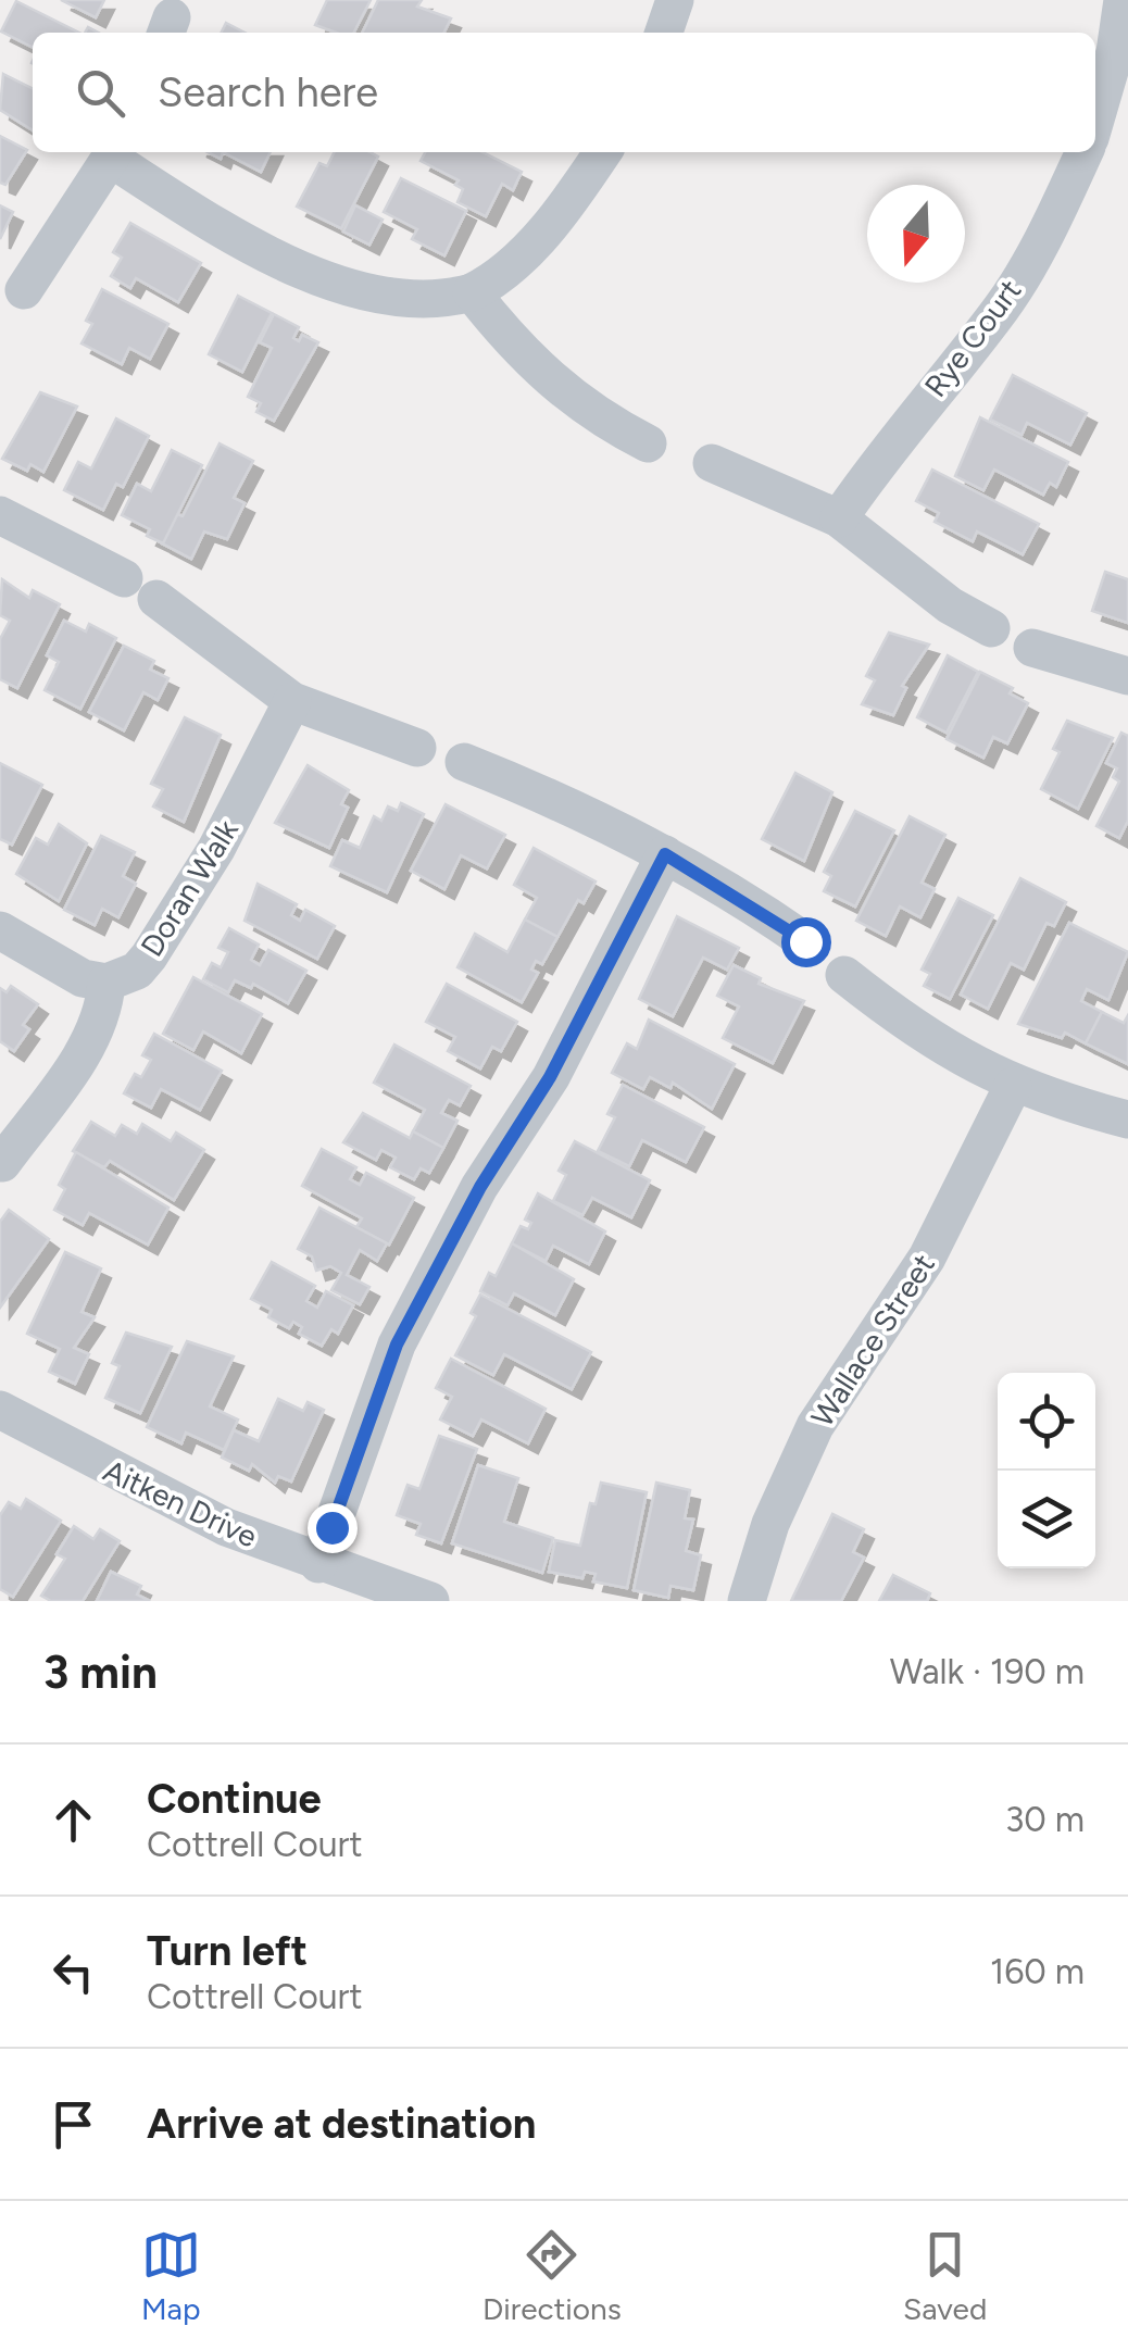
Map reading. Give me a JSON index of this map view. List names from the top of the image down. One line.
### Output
{"streets":{"street":["Rye Court","Doran Walk","Wallace Street","Aitken Drive"]},"north":"bottom","page":{"search":"Search here","heading":["3 min","Walk · 190 m"],"list":[["Continue","Cottrell Court","30 m"],["Turn left","Cottrell Court","160 m"],"Arrive at destination"],"nav":["Map","Directions","Saved"]}}
